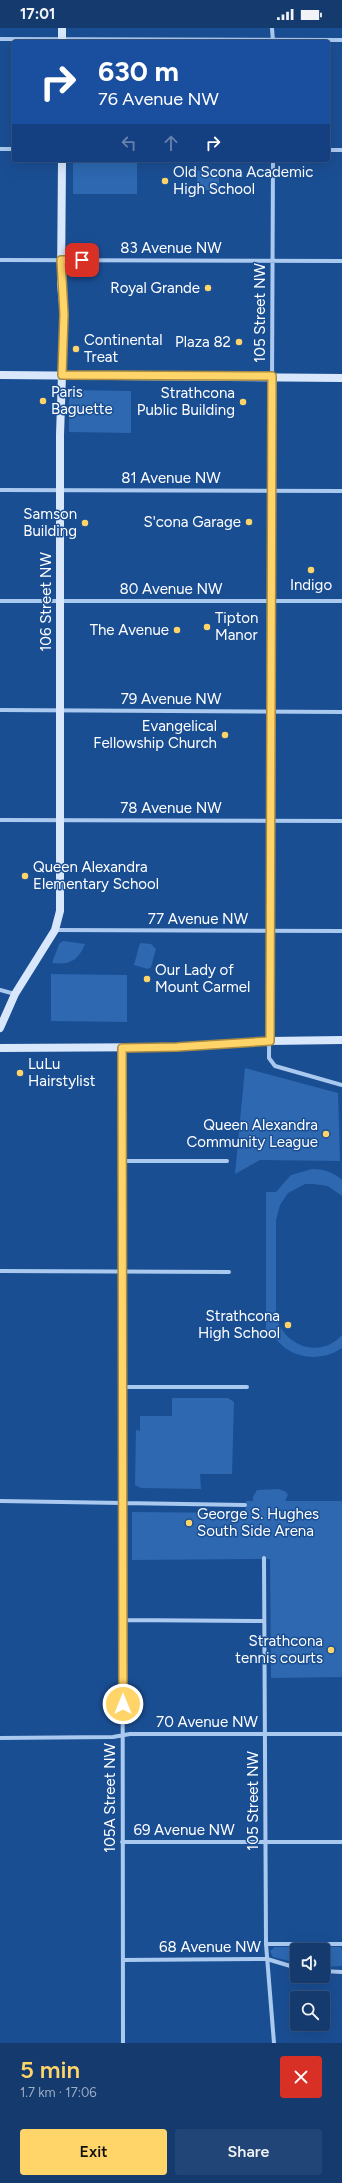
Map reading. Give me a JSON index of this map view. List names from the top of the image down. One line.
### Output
{"streets":{"street":["83 Avenue NW","105 Street NW","81 Avenue NW","80 Avenue NW","106 Street NW","79 Avenue NW","78 Avenue NW","77 Avenue NW","70 Avenue NW","105A Street NW","69 Avenue NW","68 Avenue NW"]},"crossings":[["83 Avenue NW","105 Street NW"],["83 Avenue NW","106 Street NW"],["105 Street NW","81 Avenue NW"],["105 Street NW","80 Avenue NW"],["105 Street NW","79 Avenue NW"],["105 Street NW","78 Avenue NW"],["105 Street NW","77 Avenue NW"],["105 Street NW","70 Avenue NW"],["105 Street NW","69 Avenue NW"],["105 Street NW","68 Avenue NW"],["81 Avenue NW","106 Street NW"],["80 Avenue NW","106 Street NW"],["106 Street NW","79 Avenue NW"],["106 Street NW","78 Avenue NW"],["106 Street NW","77 Avenue NW"],["70 Avenue NW","105A Street NW"],["105A Street NW","69 Avenue NW"],["105A Street NW","68 Avenue NW"]],"places":["Old Scona Academic High School","Royal Grande","Plaza 82","Continental Treat","Paris Baguette","Strathcona Public Building","S'cona Garage","Samson Building","Indigo","Tipton Manor","The Avenue","Evangelical Fellowship Church","Queen Alexandra Elementary School","Our Lady of Mount Carmel","LuLu Hairstylist","Queen Alexandra Community League","Strathcona High School","George S. Hughes South Side Arena","Strathcona tennis courts"],"page":{"status":"17:01","turn":["630 m","76 Avenue NW"],"heading":["5 min","1.7 km · 17:06"],"buttons":["Exit","Share"]}}
